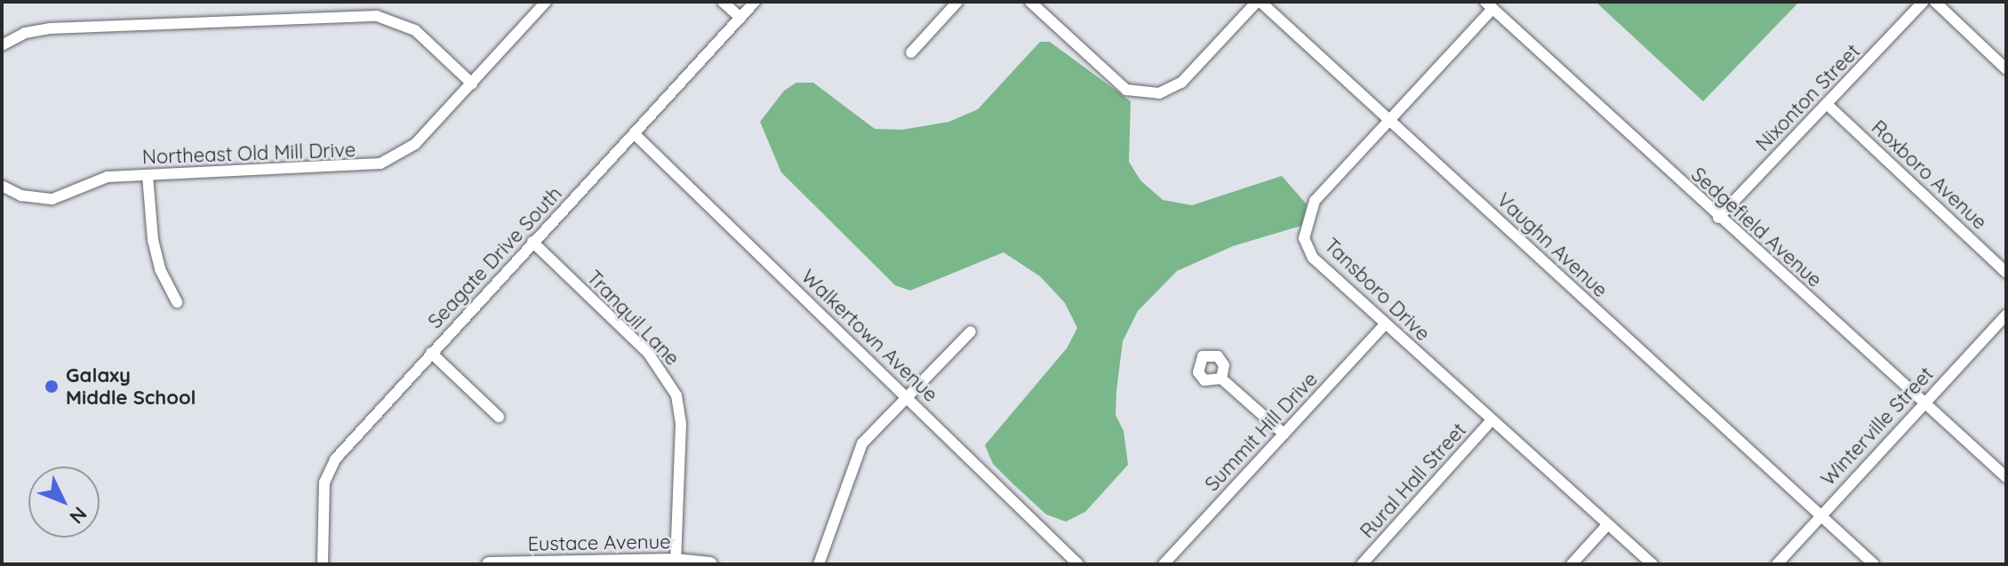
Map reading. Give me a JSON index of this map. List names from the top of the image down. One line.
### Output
{"streets":{"street":["Nixonton Street","Northeast Old Mill Drive","Roxboro Avenue","Sedgefield Avenue","Vaughn Avenue","Seagate Drive South","Tansboro Drive","Tranquil Lane","Walkertown Avenue","Winterville Street","Summit Hill Drive","Rural Hall Street","Eustace Avenue"]},"crossings":[["Nixonton Street","Roxboro Avenue"],["Nixonton Street","Sedgefield Avenue"],["Sedgefield Avenue","Tansboro Drive"],["Sedgefield Avenue","Winterville Street"],["Vaughn Avenue","Tansboro Drive"],["Vaughn Avenue","Winterville Street"],["Seagate Drive South","Tranquil Lane"],["Seagate Drive South","Walkertown Avenue"],["Tansboro Drive","Summit Hill Drive"],["Tansboro Drive","Rural Hall Street"],["Tranquil Lane","Eustace Avenue"]],"places":["Galaxy Middle School"],"north":"bottom right"}
